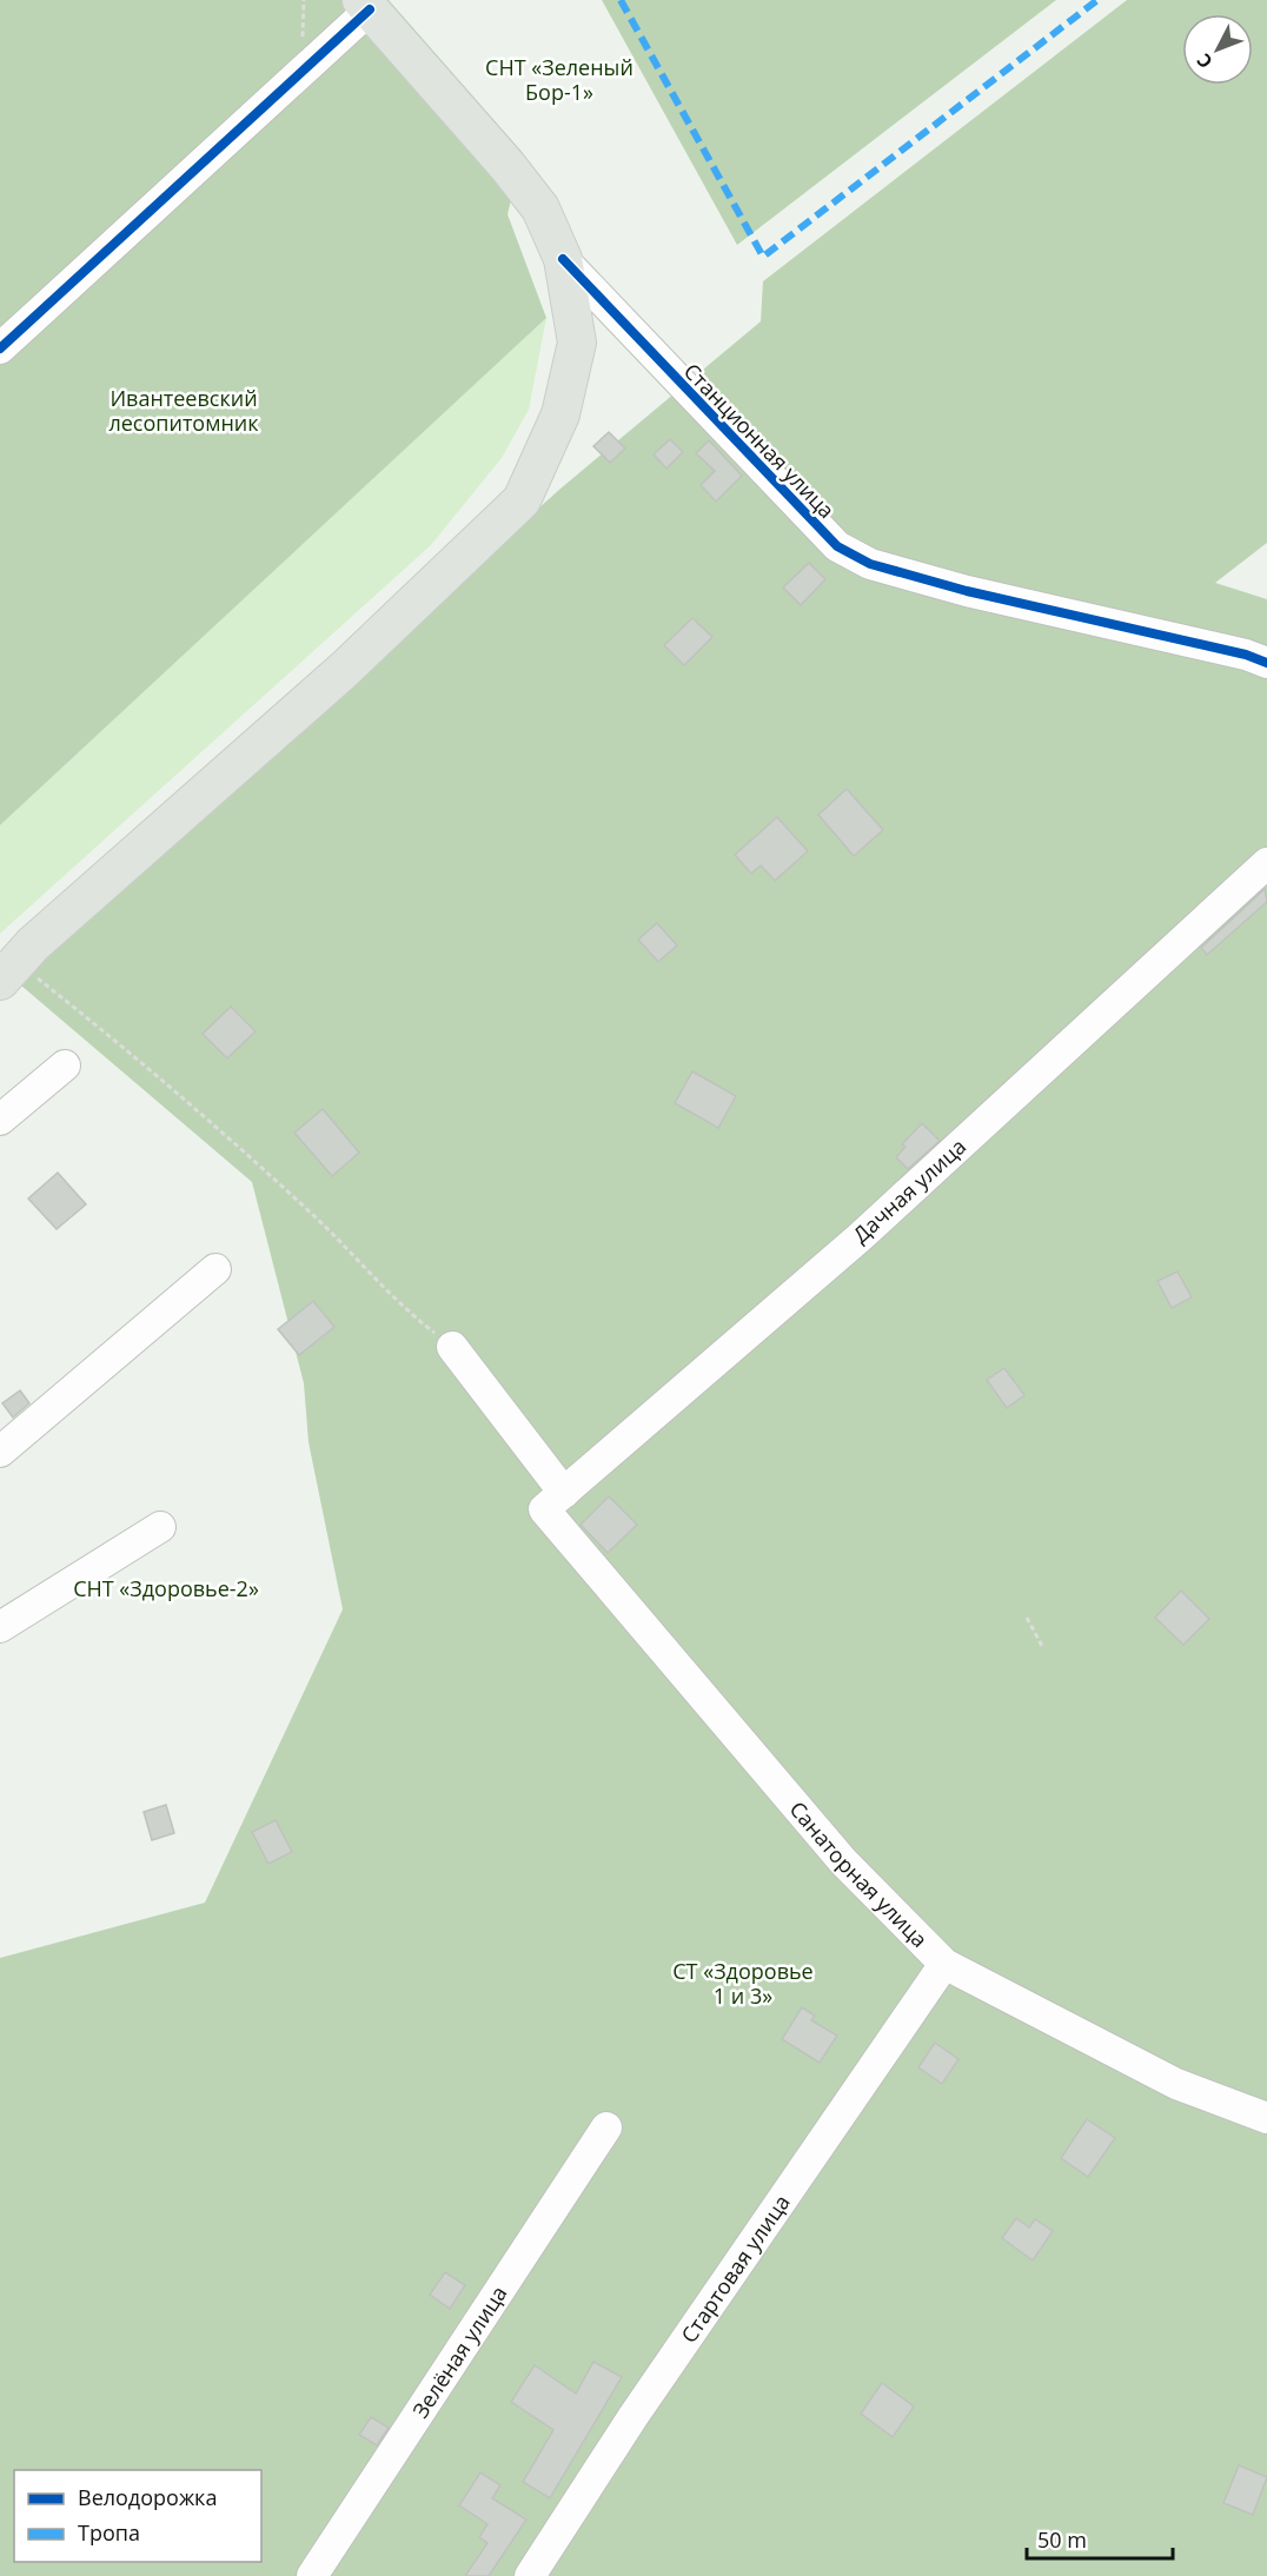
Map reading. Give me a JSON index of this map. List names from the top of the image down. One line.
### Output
{"streets":{"street":["Станционная улица","Дачная улица","Санаторная улица","Стартовая улица","Зелёная улица"]},"crossings":[["Дачная улица","Санаторная улица"],["Санаторная улица","Стартовая улица"]],"parks":["СНТ «Зеленый Бор-1»","Ивантеевский лесопитомник","СНТ «Здоровье-2»","СТ «Здоровье 1 и 3»"],"legend":["Велодорожка","Тропа"],"scale_bar":"50 m","north":"bottom left"}
